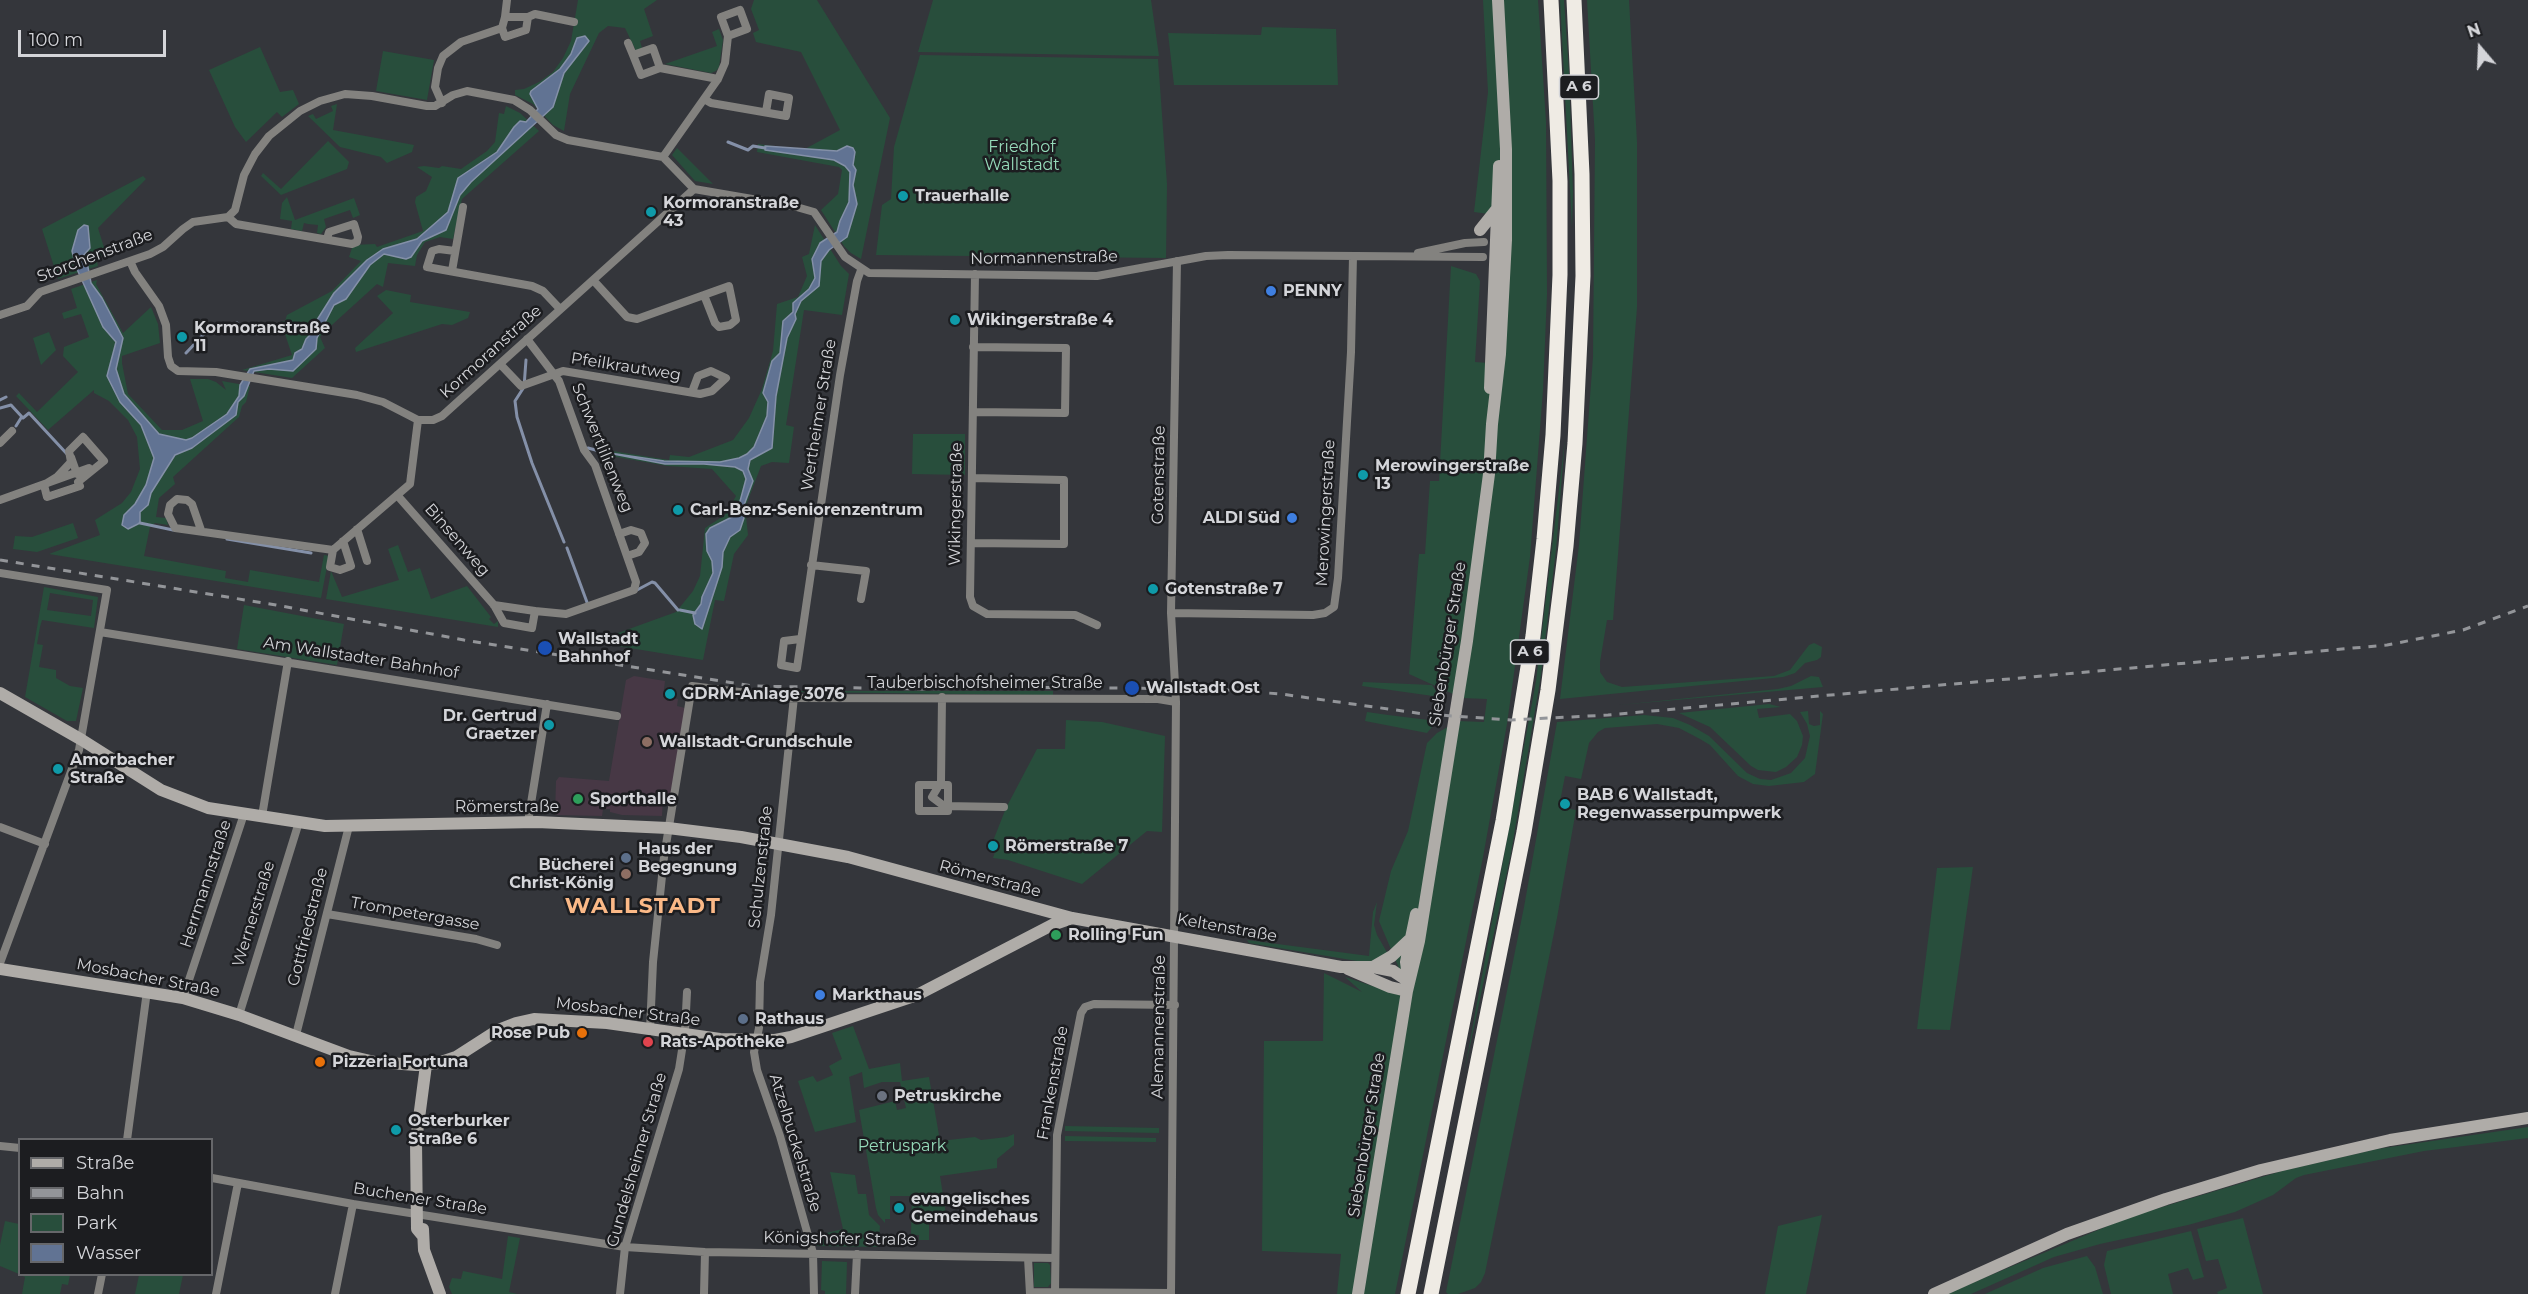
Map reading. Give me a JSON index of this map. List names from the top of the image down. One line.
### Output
{"streets":{"highway":["A 6"],"street":["Storchenstraße","Normannenstraße","Kormoranstraße","Pfeilkrautweg","Wertheimer Straße","Schwertlilienweg","Gotenstraße","Wikingerstraße","Merowingerstraße","Binsenweg","Siebenbürger Straße","Am Wallstadter Bahnhof","Tauberbischofsheimer Straße","Römerstraße","Schulzenstraße","Herrmannstraße","Wernerstraße","Trompetergasse","Gottfriedstraße","Keltenstraße","Mosbacher Straße","Alemannenstraße","Frankenstraße","Atzelbuckelstraße","Gundelsheimer Straße","Buchener Straße","Königshofer Straße"]},"crossings":[["Normannenstraße","Wertheimer Straße"],["Normannenstraße","Gotenstraße"],["Normannenstraße","Wikingerstraße"],["Normannenstraße","Merowingerstraße"],["Normannenstraße","Siebenbürger Straße"],["Kormoranstraße","Schwertlilienweg"],["Pfeilkrautweg","Schwertlilienweg"],["Schwertlilienweg","Binsenweg"],["Gotenstraße","Merowingerstraße"],["Gotenstraße","Alemannenstraße"],["Siebenbürger Straße","Keltenstraße"],["Tauberbischofsheimer Straße","Schulzenstraße"],["Tauberbischofsheimer Straße","Alemannenstraße"],["Römerstraße","Schulzenstraße"],["Römerstraße","Herrmannstraße"],["Römerstraße","Wernerstraße"],["Römerstraße","Gottfriedstraße"],["Römerstraße","Mosbacher Straße"],["Schulzenstraße","Mosbacher Straße"],["Schulzenstraße","Atzelbuckelstraße"],["Herrmannstraße","Mosbacher Straße"],["Wernerstraße","Mosbacher Straße"],["Trompetergasse","Gottfriedstraße"],["Gottfriedstraße","Mosbacher Straße"],["Keltenstraße","Mosbacher Straße"],["Keltenstraße","Alemannenstraße"],["Mosbacher Straße","Atzelbuckelstraße"],["Mosbacher Straße","Gundelsheimer Straße"],["Alemannenstraße","Frankenstraße"],["Frankenstraße","Königshofer Straße"],["Atzelbuckelstraße","Königshofer Straße"],["Gundelsheimer Straße","Buchener Straße"],["Gundelsheimer Straße","Königshofer Straße"],["Buchener Straße","Königshofer Straße"]],"districts":["WALLSTADT"],"parks":["Friedhof Wallstadt","Petruspark"],"places":["Trauerhalle","Kormoranstraße 43","PENNY","Wikingerstraße 4","Kormoranstraße 11","Merowingerstraße 13","Carl-Benz-Seniorenzentrum","ALDI Süd","Gotenstraße 7","Wallstadt Bahnhof","Wallstadt Ost","GDRM-Anlage 3076","Dr. Gertrud Graetzer","Wallstadt-Grundschule","Amorbacher Straße","Sporthalle","BAB 6 Wallstadt, Regenwasserpumpwerk","Römerstraße 7","Haus der Begegnung","Bücherei Christ-König","Rolling Fun","Markthaus","Rathaus","Rose Pub","Rats-Apotheke","Pizzeria Fortuna","Petruskirche","Osterburker Straße 6","evangelisches Gemeindehaus"],"legend":["Straße","Bahn","Park","Wasser"],"scale_bar":"100 m","north":"top"}
